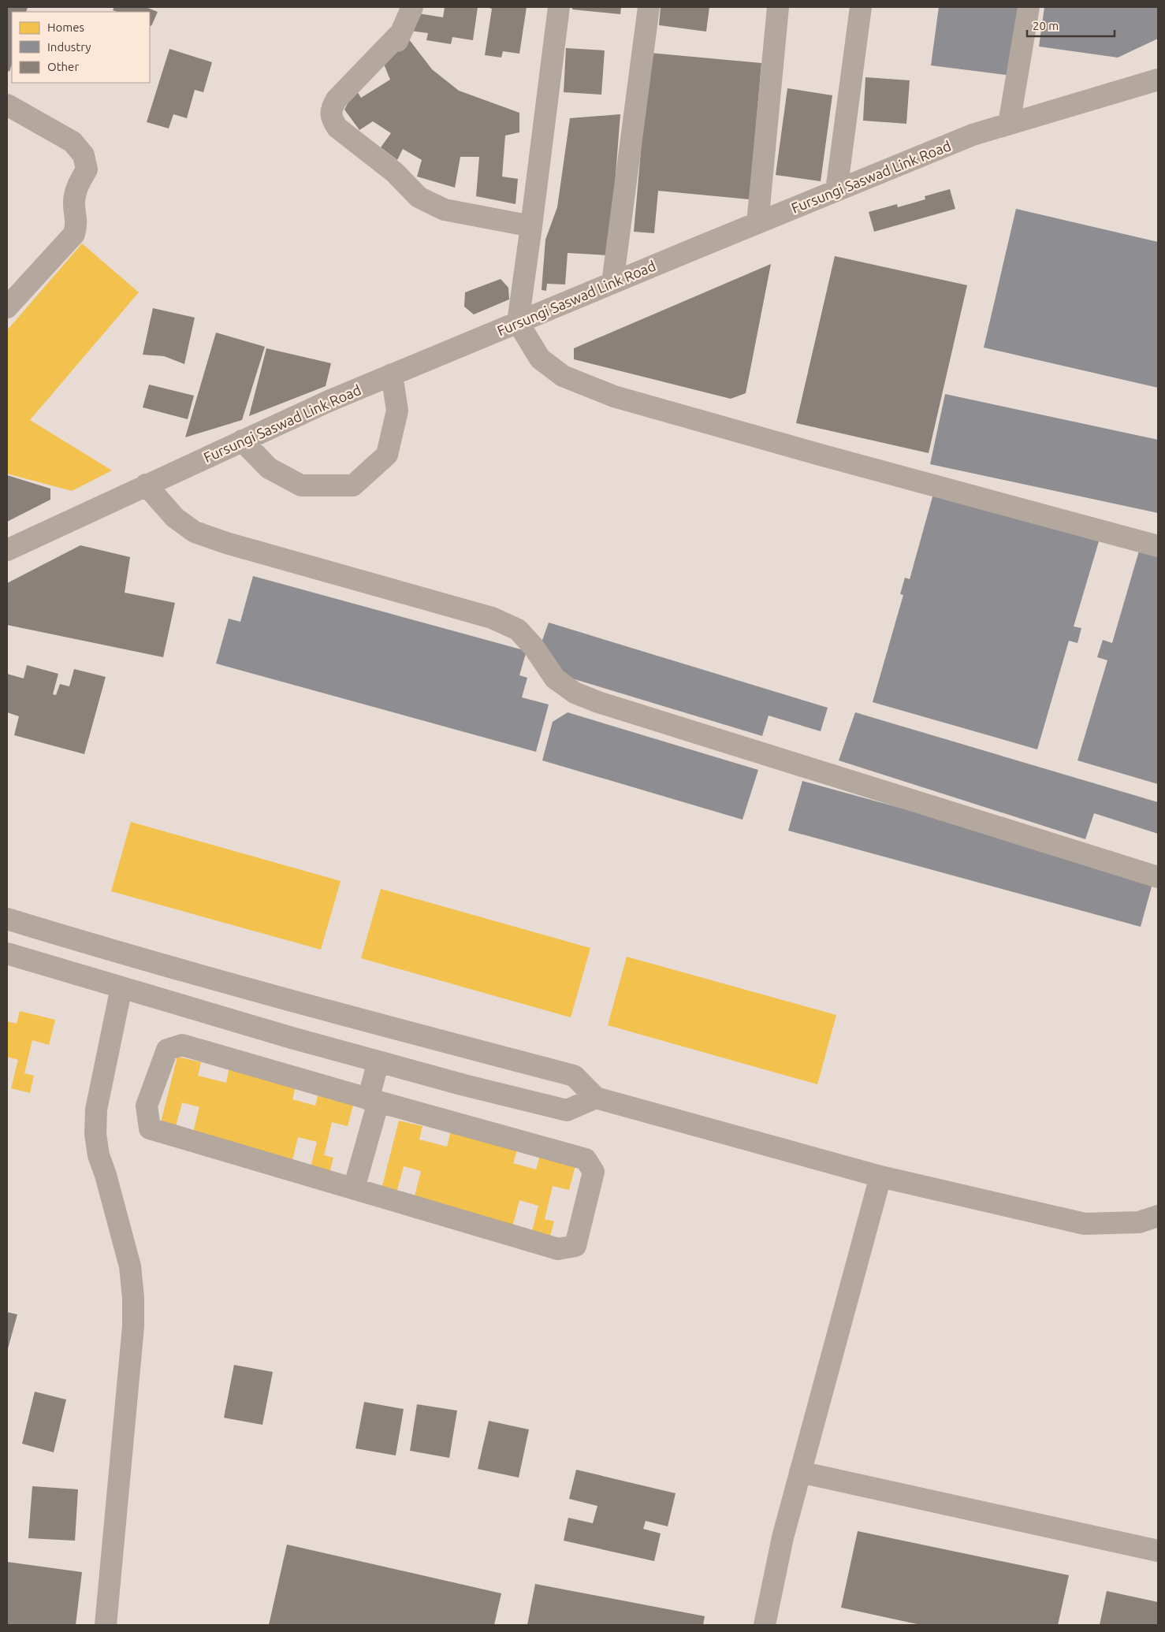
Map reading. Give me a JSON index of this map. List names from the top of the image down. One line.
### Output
{"streets":{"street":["Fursungi Saswad Link Road"]},"legend":["Homes","Industry","Other"],"scale_bar":"20 m"}
